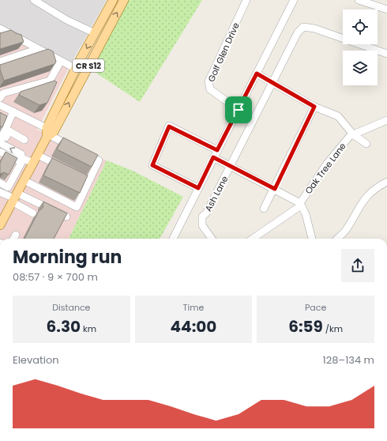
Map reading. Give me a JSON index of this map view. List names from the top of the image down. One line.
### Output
{"streets":{"main road":["CR S12"],"street":["Golf Glen Drive","Oak Tree Lane","Ash Lane"]},"page":{"heading":["Morning run","08:57 · 9 × 700 m"],"stats":[["Distance","6.30 km"],["Time","44:00"],["Pace","6:59 /km"]],"chart":["Elevation","128–134 m"]}}
